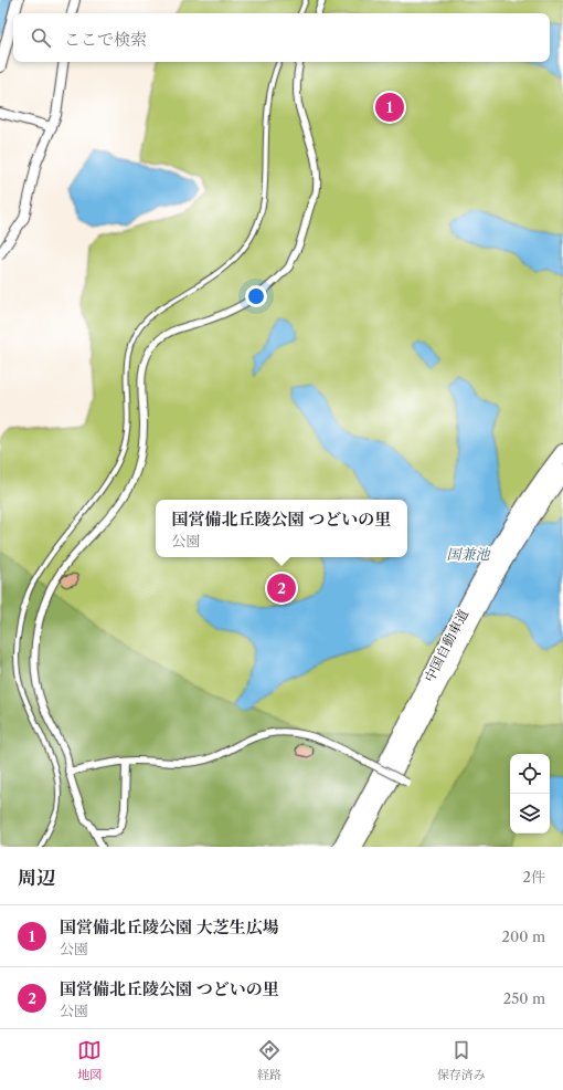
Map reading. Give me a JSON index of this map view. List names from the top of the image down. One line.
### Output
{"streets":{"highway":["中国自動車道"]},"water":["国兼池"],"page":{"search":"ここで検索","pins":["1","2"],"popup":["国営備北丘陵公園 つどいの里","公園"],"heading":["周辺","2件"],"list":[{"mark":"1","name":"国営備北丘陵公園 大芝生広場","note":"公園","value":"200 m"},{"mark":"2","name":"国営備北丘陵公園 つどいの里","note":"公園","value":"250 m"}],"nav":["地図","経路","保存済み"]}}
